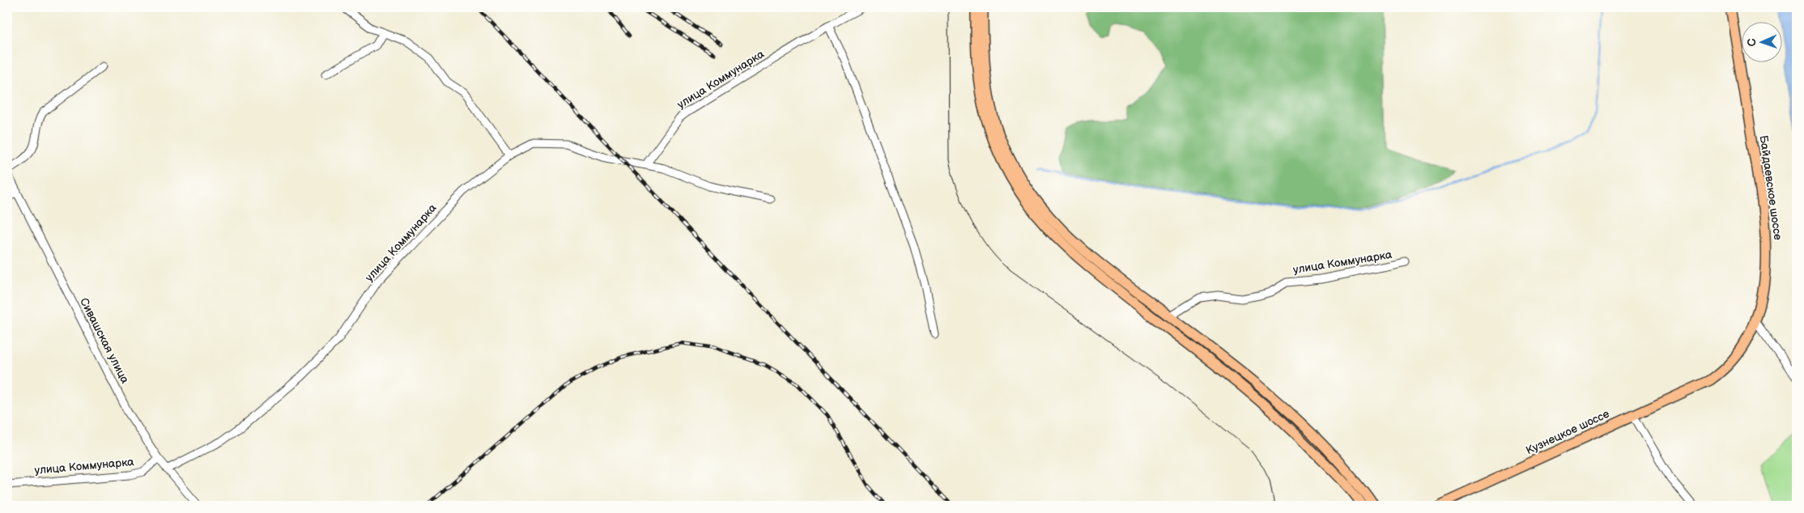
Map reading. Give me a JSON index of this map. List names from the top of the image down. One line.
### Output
{"streets":{"main road":["Байдаевское шоссе","Кузнецкое шоссе"],"street":["улица Коммунарка","Сивашская улица"]},"crossings":[["улица Коммунарка","Сивашская улица"],["Байдаевское шоссе","Кузнецкое шоссе"]],"north":"left"}
